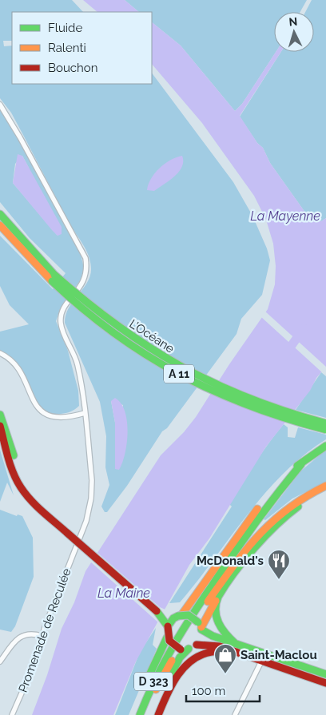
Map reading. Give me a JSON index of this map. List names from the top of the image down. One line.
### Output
{"streets":{"main road":["L’Océane","A 11","D 323"],"street":["Promenade de Reculée"]},"water":["La Mayenne","La Maine"],"places":{"restaurant":["McDonald's"],"shop":["Saint-Maclou"]},"legend":["Fluide","Ralenti","Bouchon"],"scale_bar":"100 m","north":"top"}
